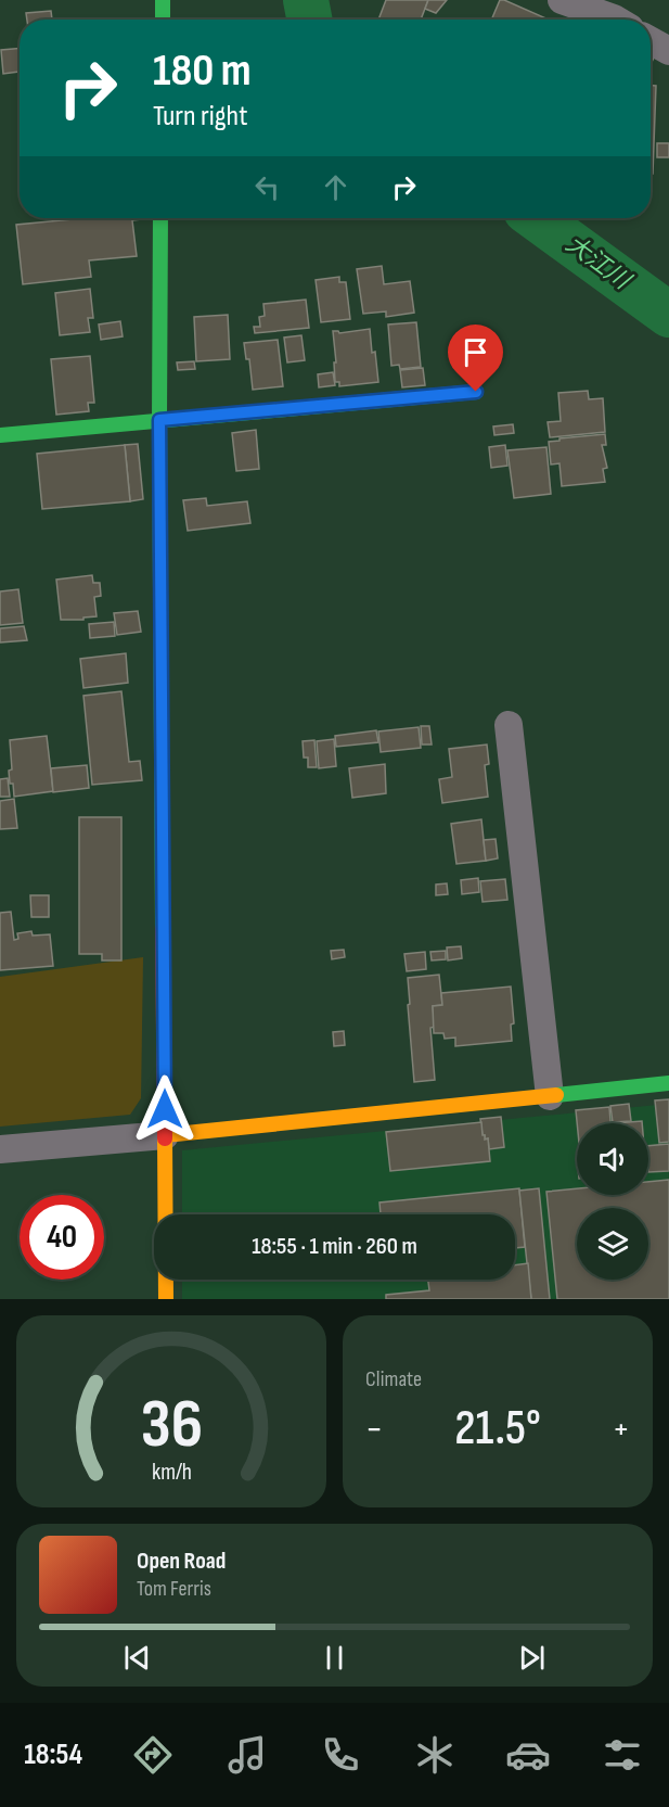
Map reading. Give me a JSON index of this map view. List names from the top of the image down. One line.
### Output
{"water":["大江川"],"page":{"turn":["180 m","Turn right"],"limit":"40","trip":"18:55 · 1 min · 260 m","tile":"Climate","heat":["−","21.5°","+"],"song":["Open Road","Tom Ferris"],"tabs":"18:54","gauge":["36","km/h"]}}
